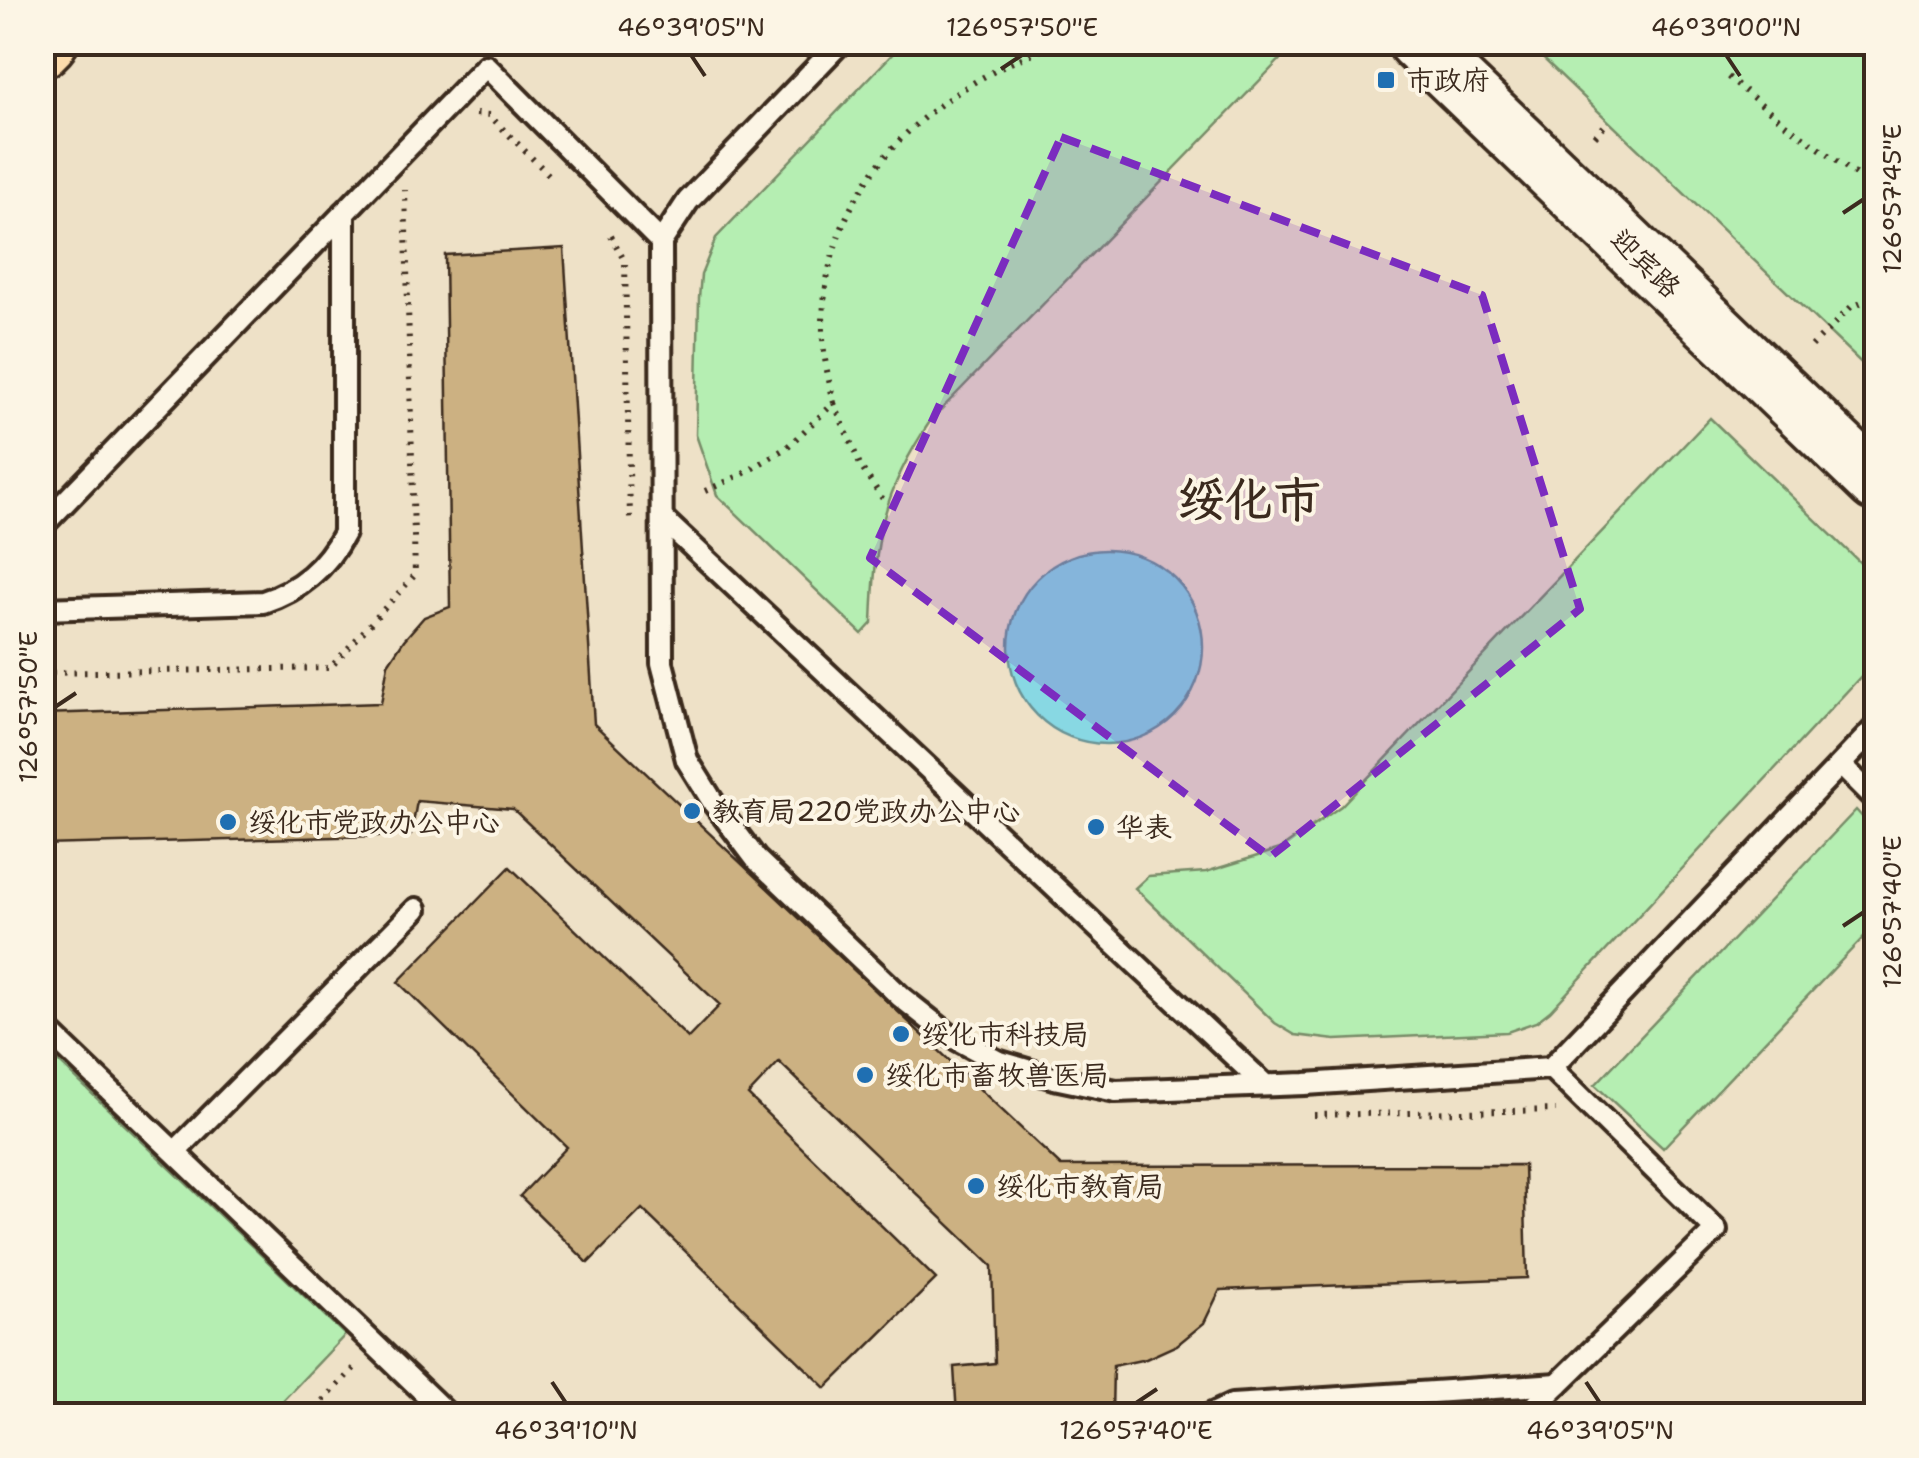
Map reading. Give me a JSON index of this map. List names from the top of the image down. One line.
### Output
{"streets":{"main road":["迎宾路"]},"districts":["绥化市"],"places":{"transit":["市政府"],"other":["教育局220党政办公中心","绥化市党政办公中心","华表","绥化市科技局","绥化市畜牧兽医局","绥化市教育局"]},"coordinates":["46°39'05\"N","126°57'50\"E","46°39'00\"N","126°57'45\"E","126°57'40\"E","46°39'10\"N"]}
